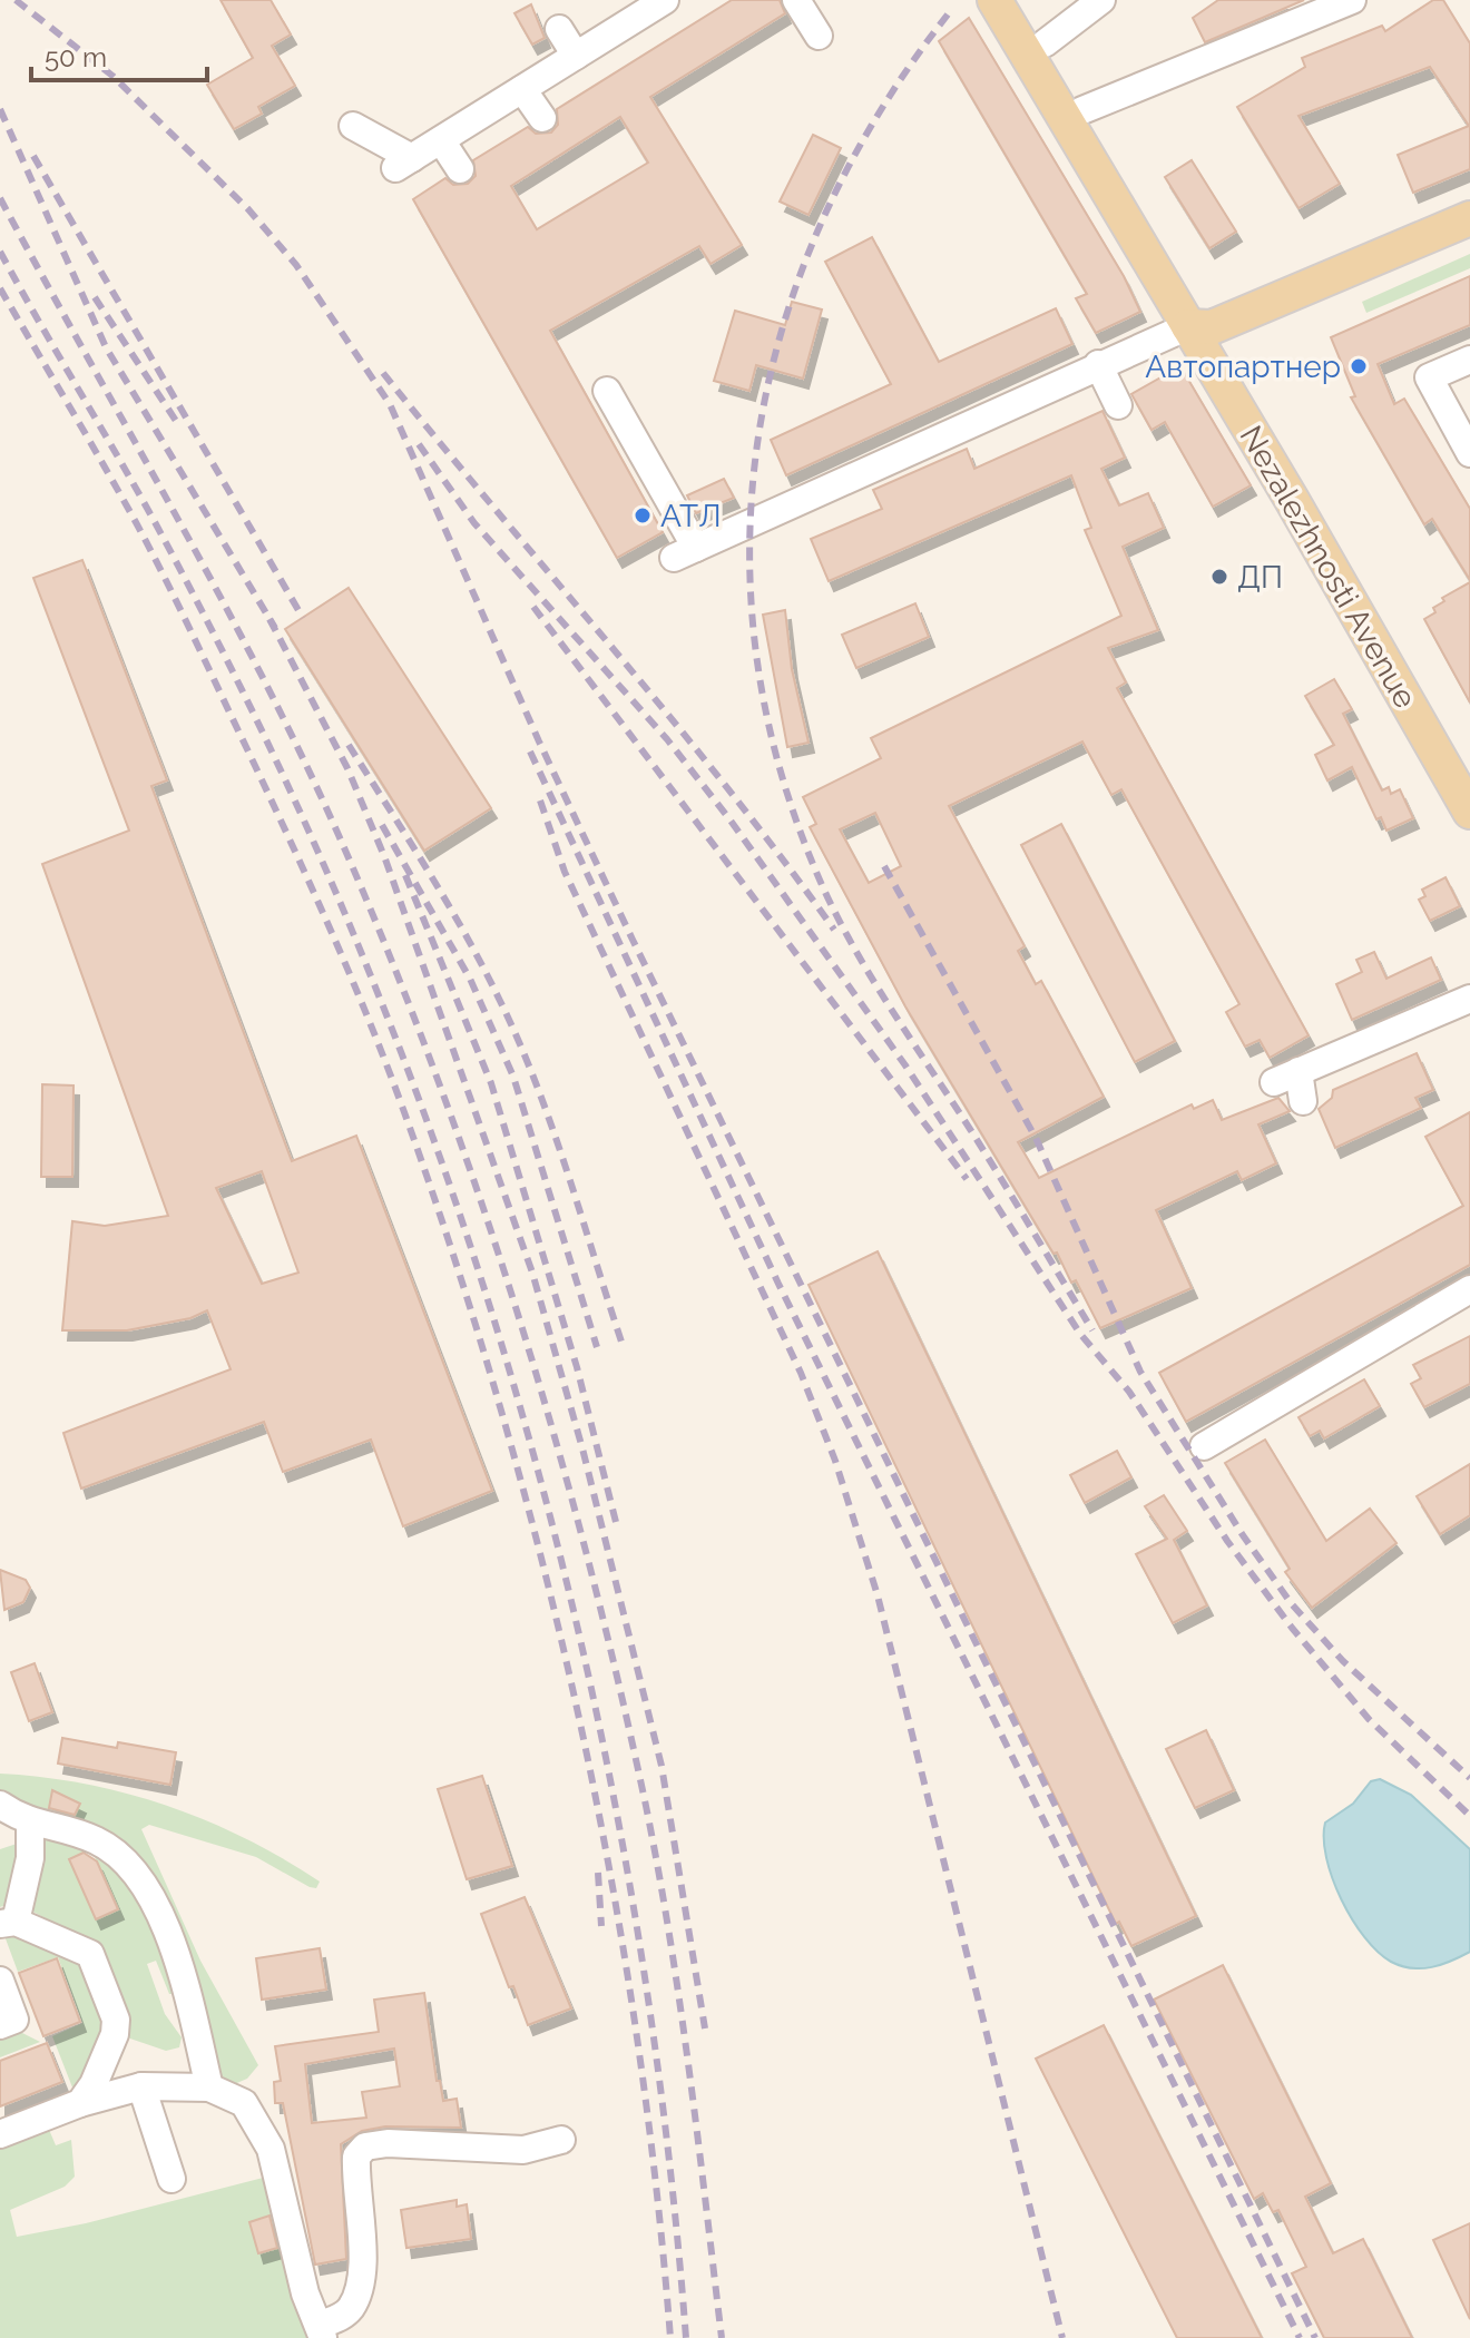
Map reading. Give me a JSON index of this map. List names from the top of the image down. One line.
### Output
{"streets":{"main road":["Nezalezhnosti Avenue"]},"places":["Автопартнер","АТЛ","ДП"],"scale_bar":"50 m"}
